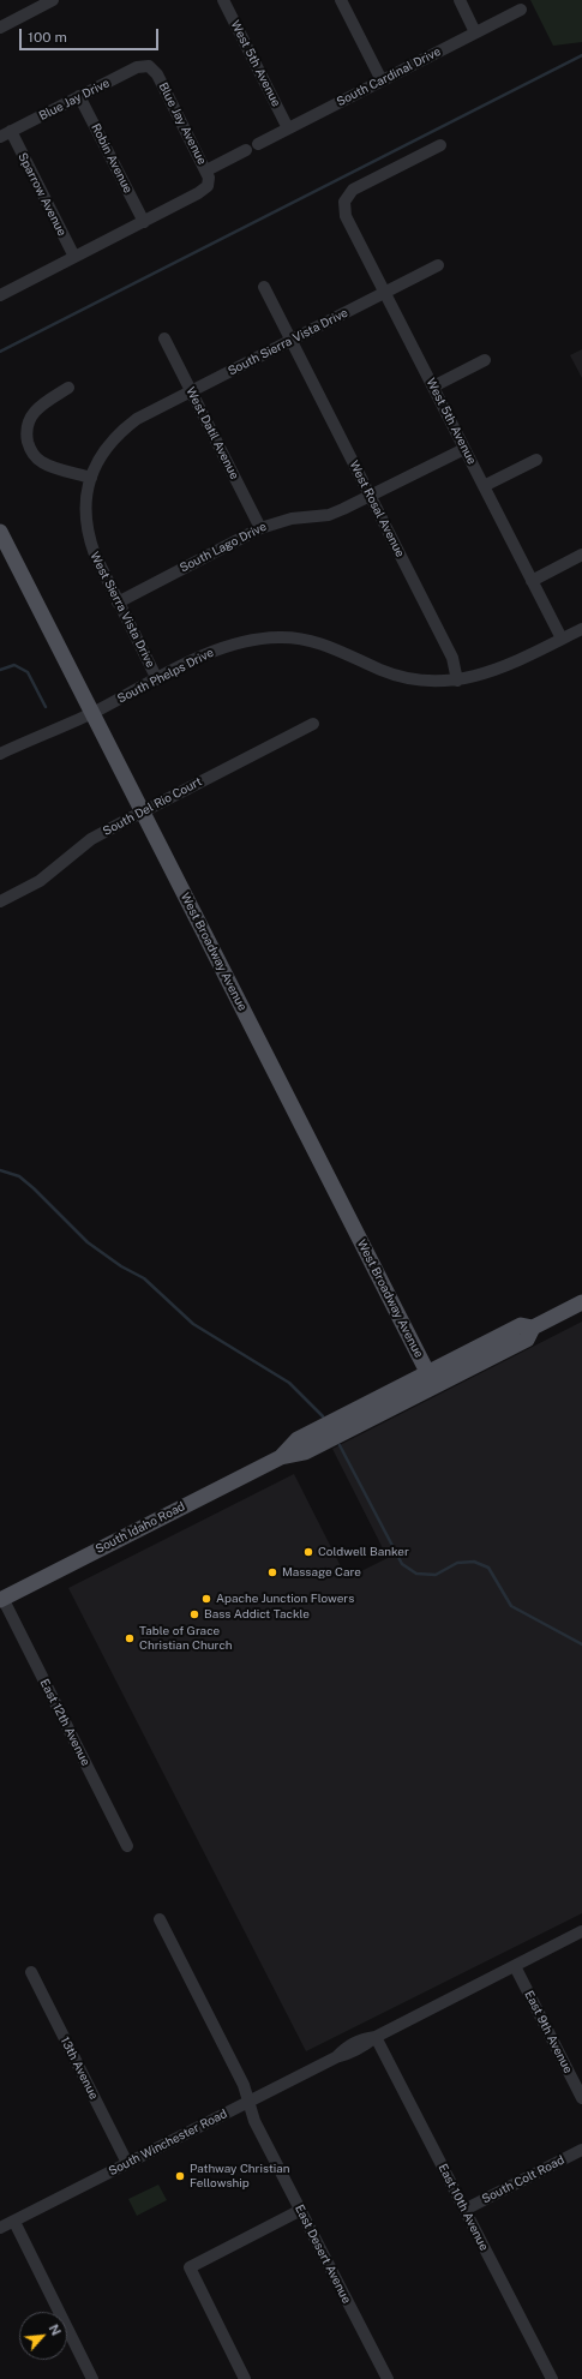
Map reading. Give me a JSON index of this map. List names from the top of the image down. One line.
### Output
{"streets":{"main road":["West Broadway Avenue","South Idaho Road"],"street":["West 5th Avenue","South Cardinal Drive","Blue Jay Drive","Blue Jay Avenue","Robin Avenue","Sparrow Avenue","South Sierra Vista Drive","West Datil Avenue","West Rosal Avenue","South Lago Drive","West Sierra Vista Drive","South Phelps Drive","South Del Rio Court","East 12th Avenue","East 9th Avenue","13th Avenue","South Winchester Road","South Colt Road","East 10th Avenue","East Desert Avenue"]},"crossings":[["West 5th Avenue","South Cardinal Drive"],["West 5th Avenue","South Sierra Vista Drive"],["West 5th Avenue","South Lago Drive"],["West 5th Avenue","South Phelps Drive"],["Blue Jay Drive","Blue Jay Avenue"],["Blue Jay Drive","Robin Avenue"],["Blue Jay Drive","Sparrow Avenue"],["Blue Jay Avenue","Robin Avenue"],["South Sierra Vista Drive","West Datil Avenue"],["South Sierra Vista Drive","West Rosal Avenue"],["South Sierra Vista Drive","West Sierra Vista Drive"],["West Datil Avenue","South Lago Drive"],["West Datil Avenue","West Sierra Vista Drive"],["West Rosal Avenue","South Lago Drive"],["West Rosal Avenue","South Phelps Drive"],["South Lago Drive","West Sierra Vista Drive"],["West Sierra Vista Drive","South Phelps Drive"],["South Phelps Drive","West Broadway Avenue"],["South Del Rio Court","West Broadway Avenue"],["West Broadway Avenue","South Idaho Road"],["South Idaho Road","East 12th Avenue"],["East 9th Avenue","South Winchester Road"],["13th Avenue","South Winchester Road"],["South Winchester Road","East 10th Avenue"],["South Winchester Road","East Desert Avenue"],["South Colt Road","East 10th Avenue"]],"places":["Coldwell Banker","Massage Care","Apache Junction Flowers","Bass Addict Tackle","Table of Grace Christian Church","Pathway Christian Fellowship"],"scale_bar":"100 m","north":"top right"}
